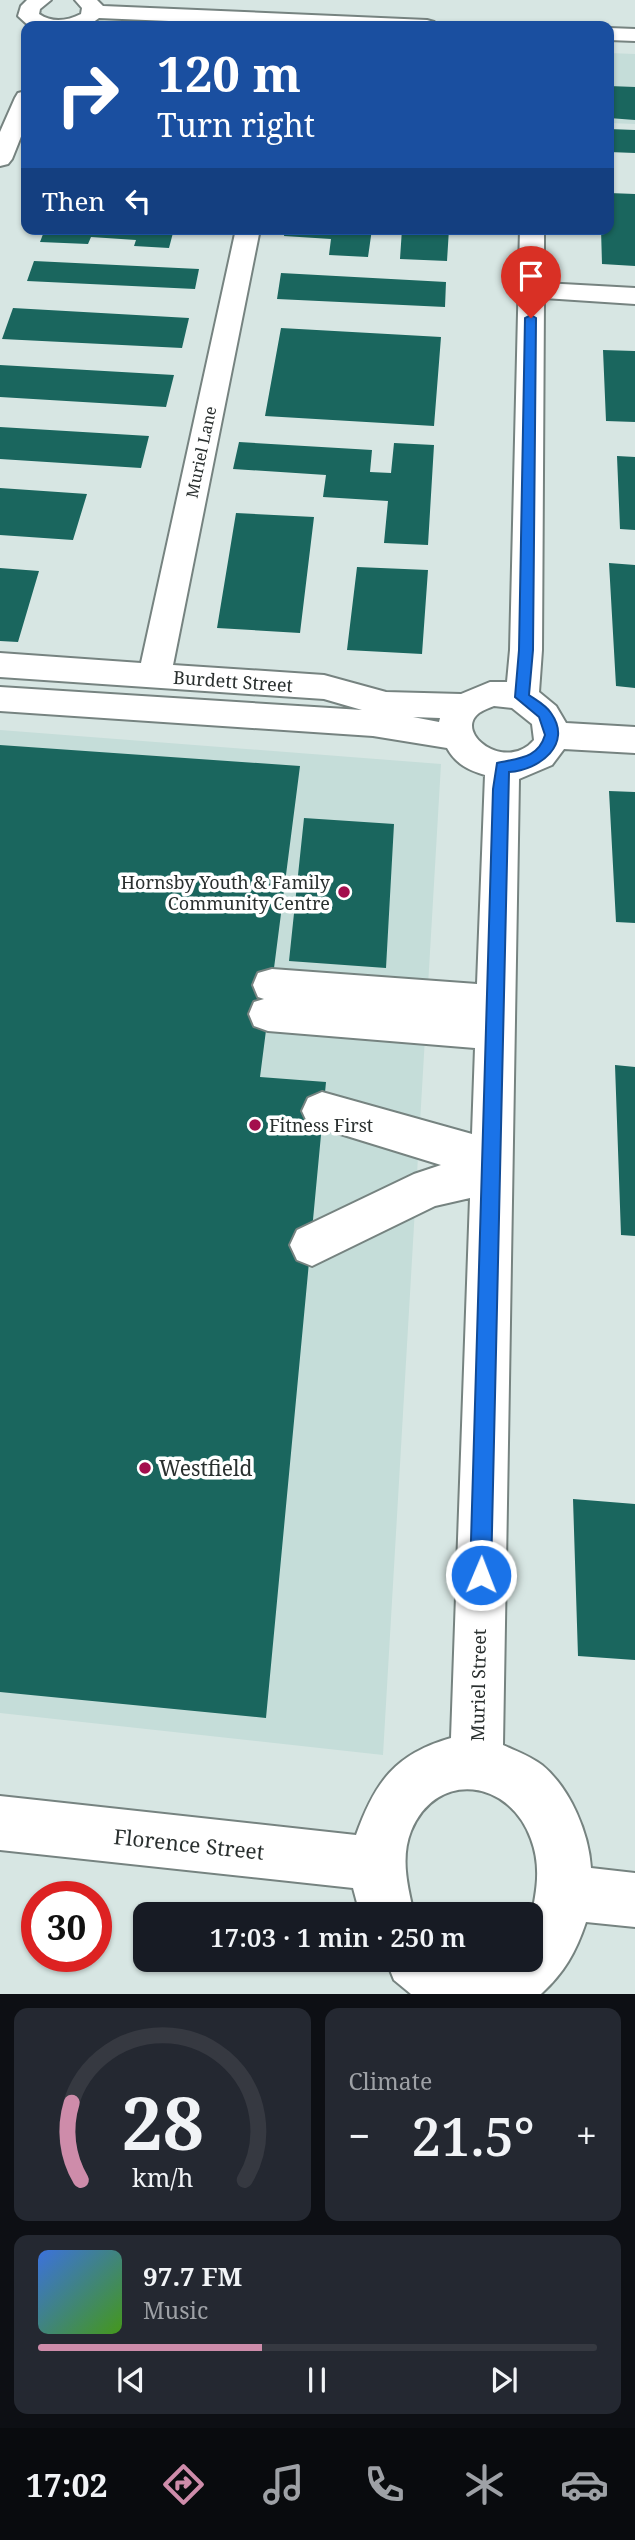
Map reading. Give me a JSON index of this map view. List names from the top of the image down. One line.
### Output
{"streets":{"street":["Muriel Lane","Burdett Street","Muriel Street","Florence Street"]},"crossings":[["Muriel Lane","Burdett Street"],["Burdett Street","Muriel Street"]],"places":["Hornsby Youth & Family Community Centre","Fitness First","Westfield"],"page":{"turn":["120 m","Turn right"],"then":"Then","limit":"30","trip":"17:03 · 1 min · 250 m","tile":"Climate","heat":["−","21.5°","+"],"song":["97.7 FM","Music"],"tabs":"17:02","gauge":["28","km/h"]}}
